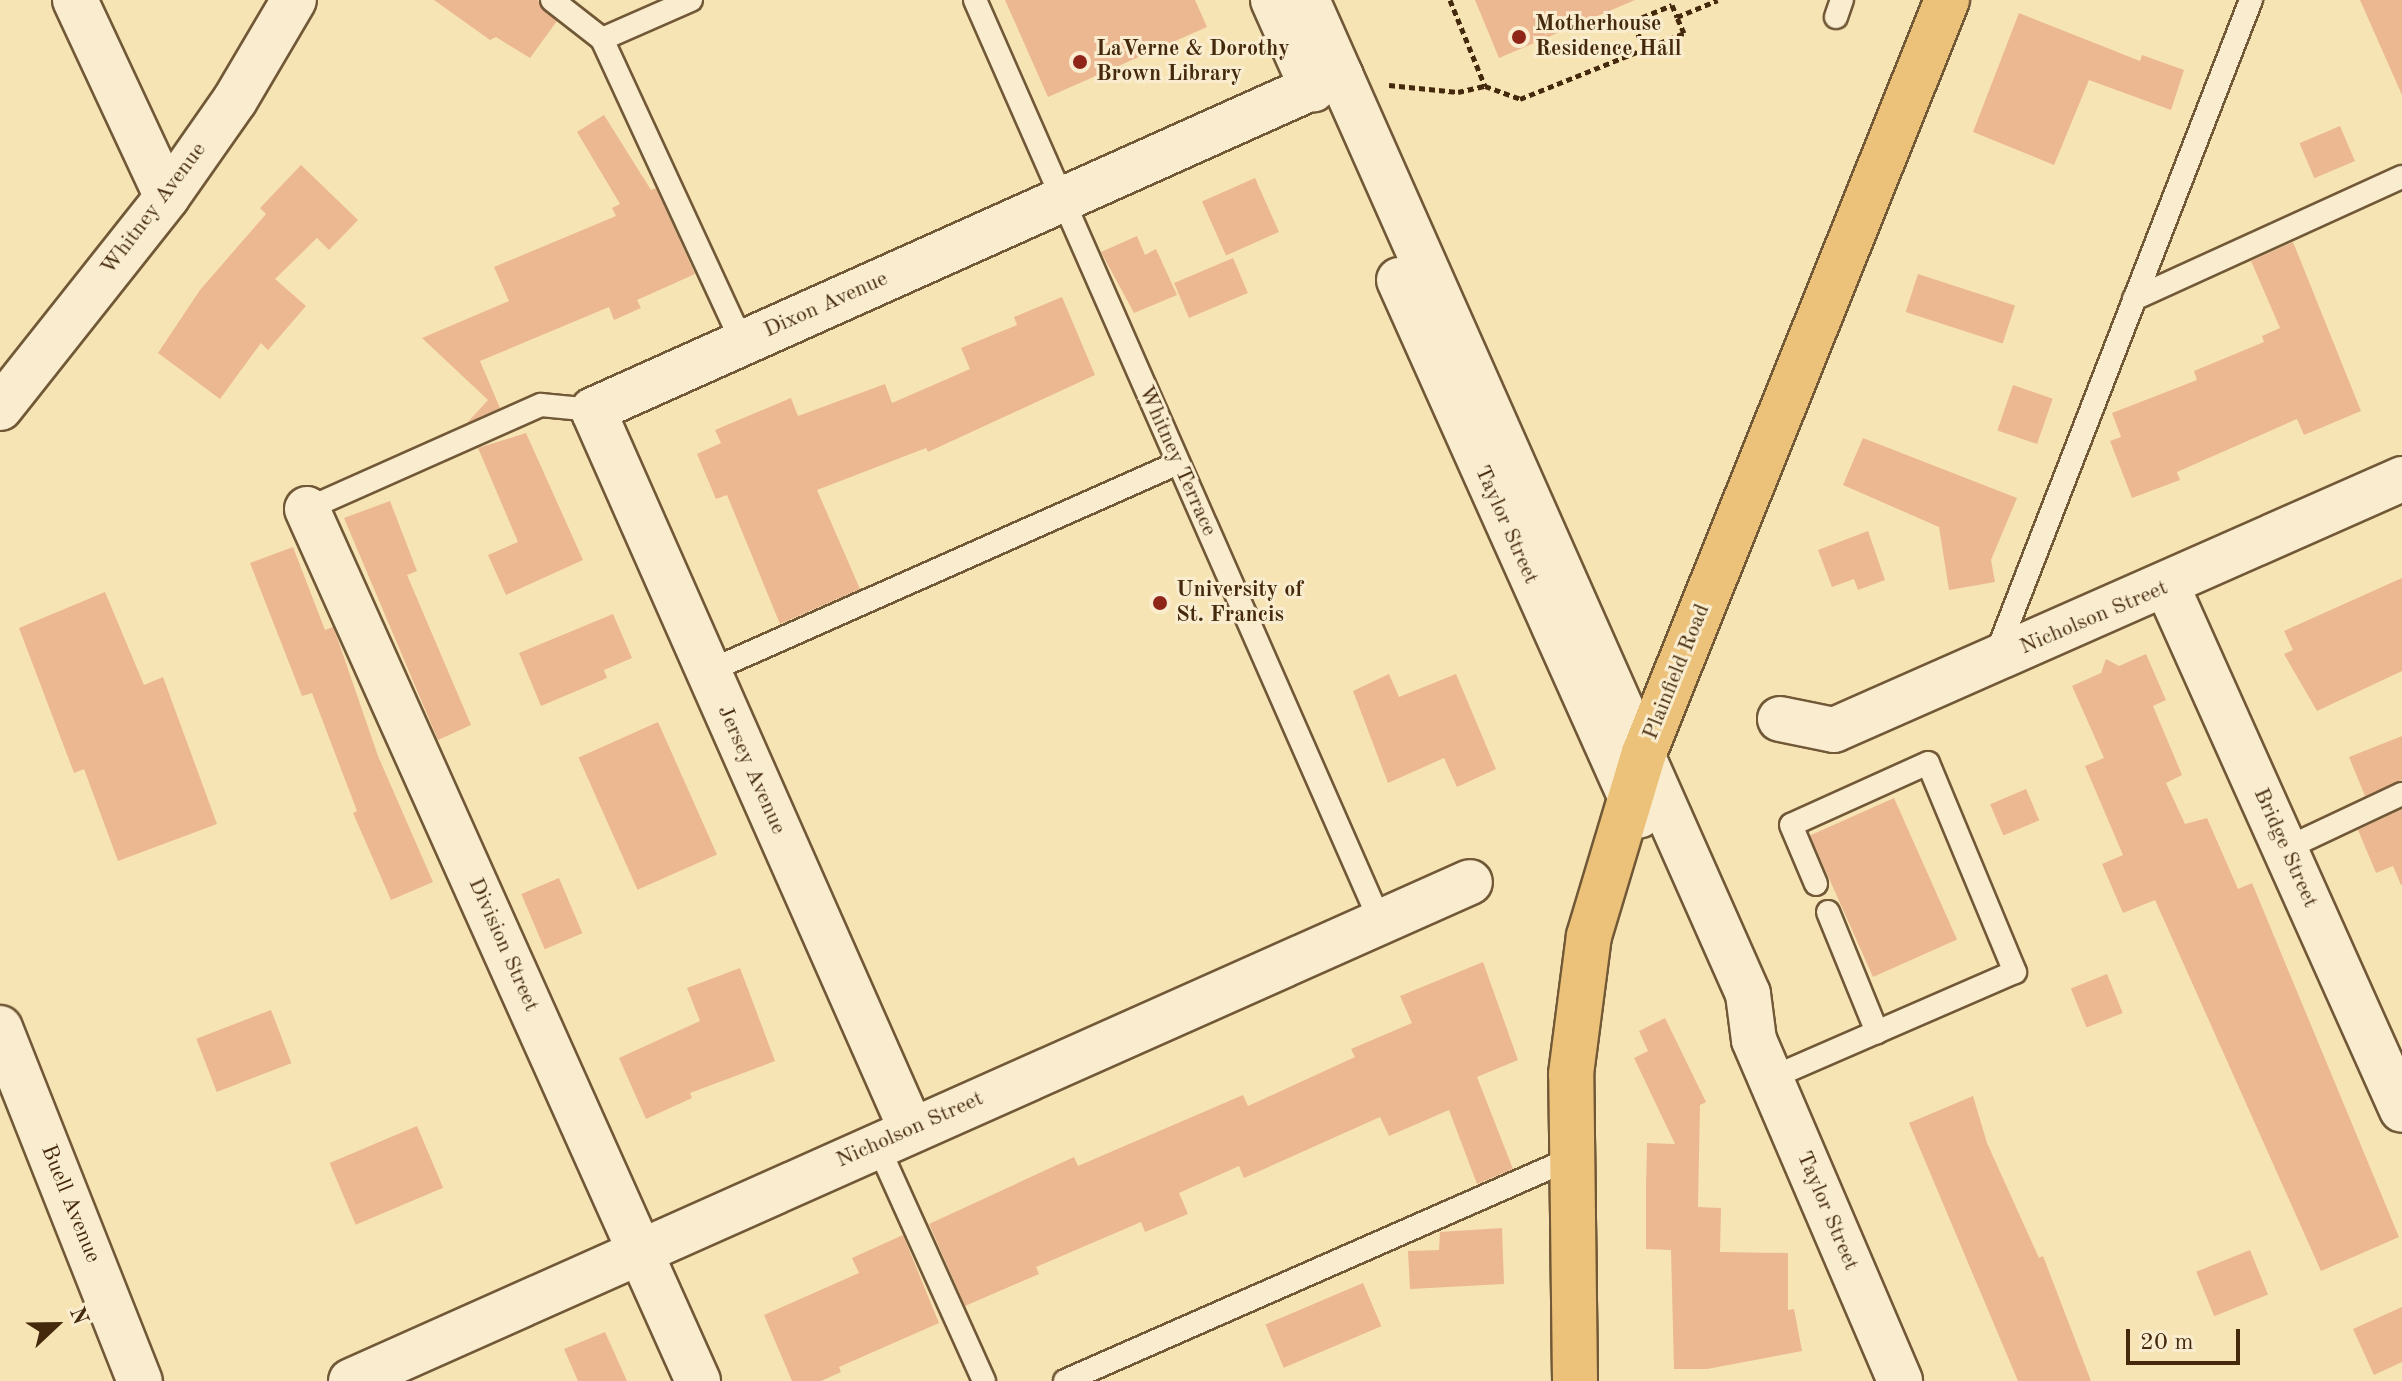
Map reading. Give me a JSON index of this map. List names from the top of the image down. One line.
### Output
{"streets":{"main road":["Plainfield Road"],"street":["Whitney Avenue","Dixon Avenue","Taylor Street","Nicholson Street","Jersey Avenue","Bridge Street","Division Street","Buell Avenue"],"lane":["Whitney Terrace"]},"crossings":[["Dixon Avenue","Whitney Terrace"],["Dixon Avenue","Taylor Street"],["Dixon Avenue","Jersey Avenue"],["Whitney Terrace","Nicholson Street"],["Taylor Street","Plainfield Road"],["Nicholson Street","Jersey Avenue"],["Nicholson Street","Bridge Street"],["Nicholson Street","Division Street"]],"places":["Motherhouse Residence Hall","LaVerne & Dorothy Brown Library","University of St. Francis"],"scale_bar":"20 m","north":"right"}
